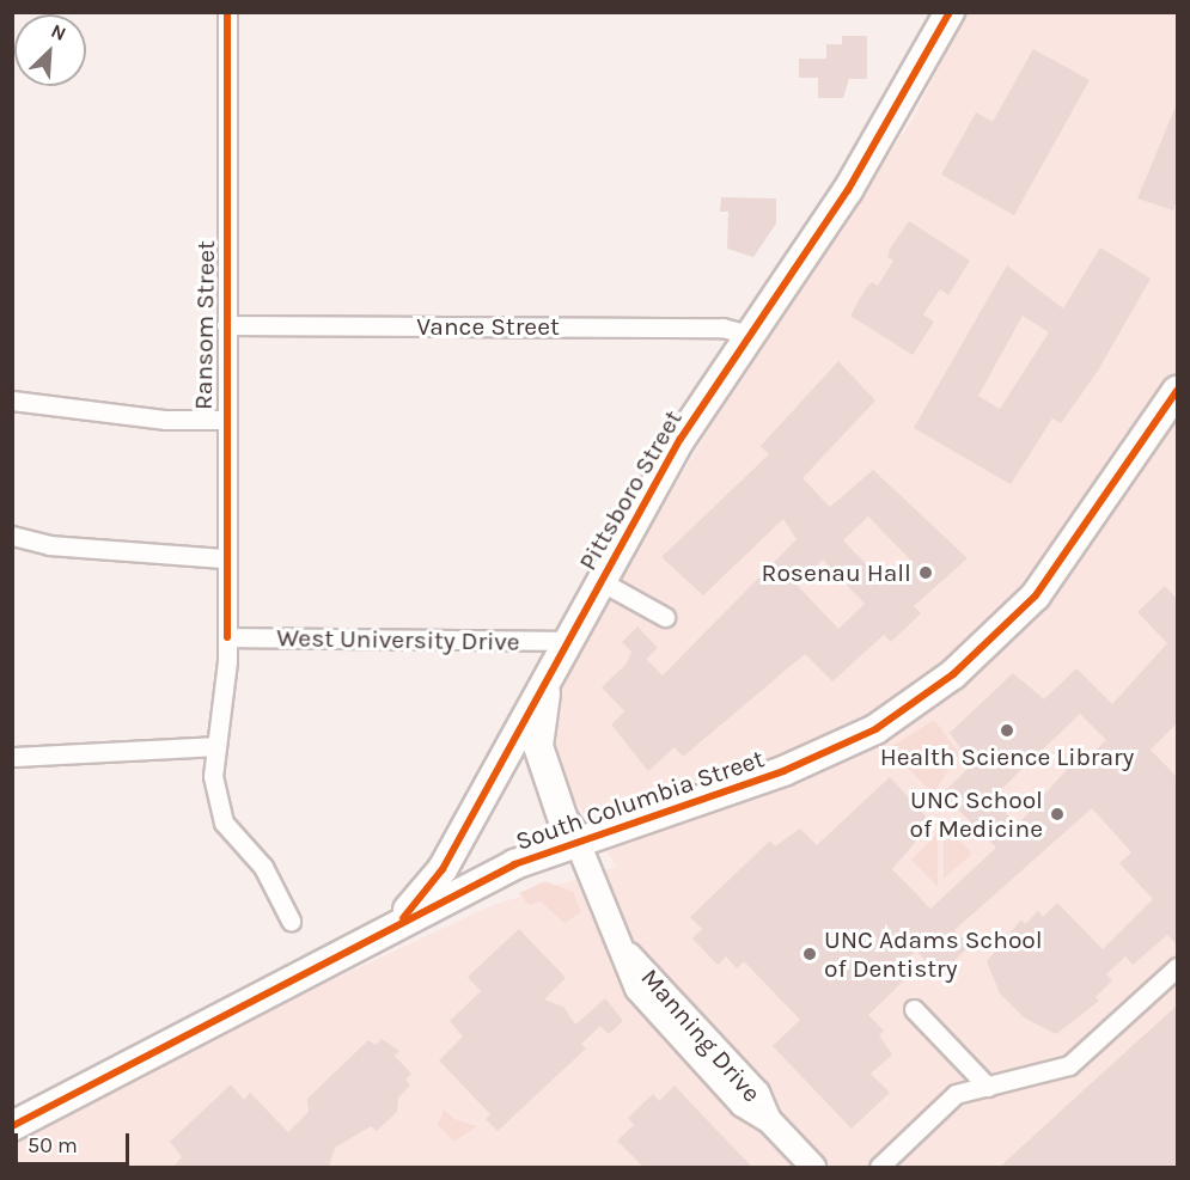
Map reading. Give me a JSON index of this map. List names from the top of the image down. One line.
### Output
{"streets":{"main road":["Pittsboro Street","South Columbia Street","Manning Drive"],"street":["Ransom Street","Vance Street","West University Drive"]},"crossings":[["Ransom Street","Vance Street"],["Ransom Street","West University Drive"],["Vance Street","Pittsboro Street"],["Pittsboro Street","West University Drive"],["Pittsboro Street","South Columbia Street"],["Pittsboro Street","Manning Drive"],["South Columbia Street","Manning Drive"]],"places":["Rosenau Hall","Health Science Library","UNC School of Medicine","UNC Adams School of Dentistry"],"scale_bar":"50 m","north":"top right"}
